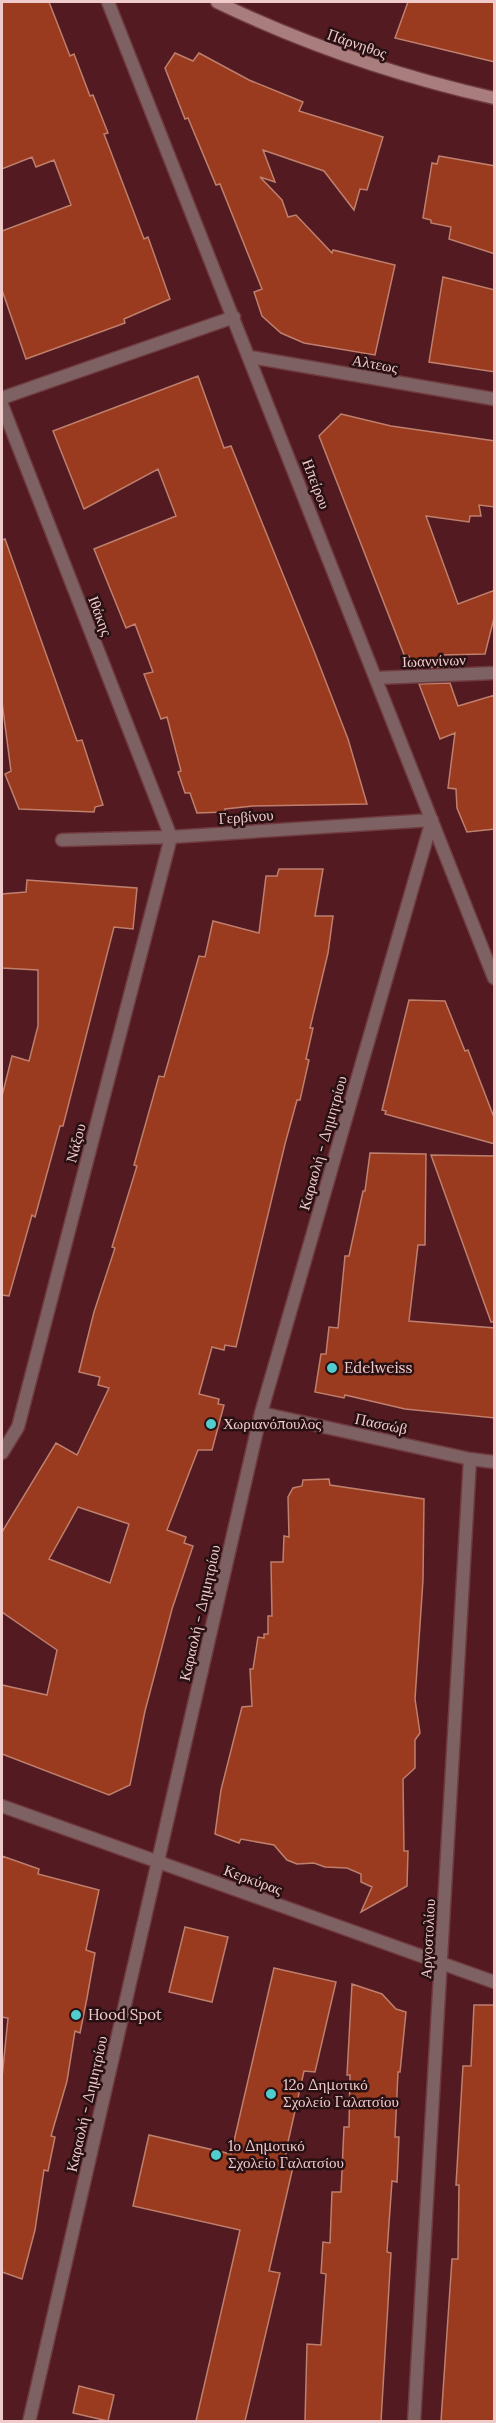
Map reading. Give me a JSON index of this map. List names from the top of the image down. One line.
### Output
{"streets":{"street":["Πάρνηθος","Αλτεως","Ηπείρου","Ιθάκης","Ιωαννίνων","Γερβίνου","Νάξου","Καραολή - Δημητρίου","Πασσώβ","Κερκύρας","Αργοστολίου"]},"crossings":[["Αλτεως","Ηπείρου"],["Ηπείρου","Ιωαννίνων"],["Ηπείρου","Γερβίνου"],["Ηπείρου","Καραολή - Δημητρίου"],["Ιθάκης","Γερβίνου"],["Ιθάκης","Νάξου"],["Γερβίνου","Νάξου"],["Γερβίνου","Καραολή - Δημητρίου"],["Καραολή - Δημητρίου","Πασσώβ"],["Καραολή - Δημητρίου","Κερκύρας"],["Πασσώβ","Αργοστολίου"],["Κερκύρας","Αργοστολίου"]],"places":["Edelweiss","Χωριανόπουλος","Hood Spot","12ο Δημοτικό Σχολείο Γαλατσίου","1ο Δημοτικό Σχολείο Γαλατσίου"]}
